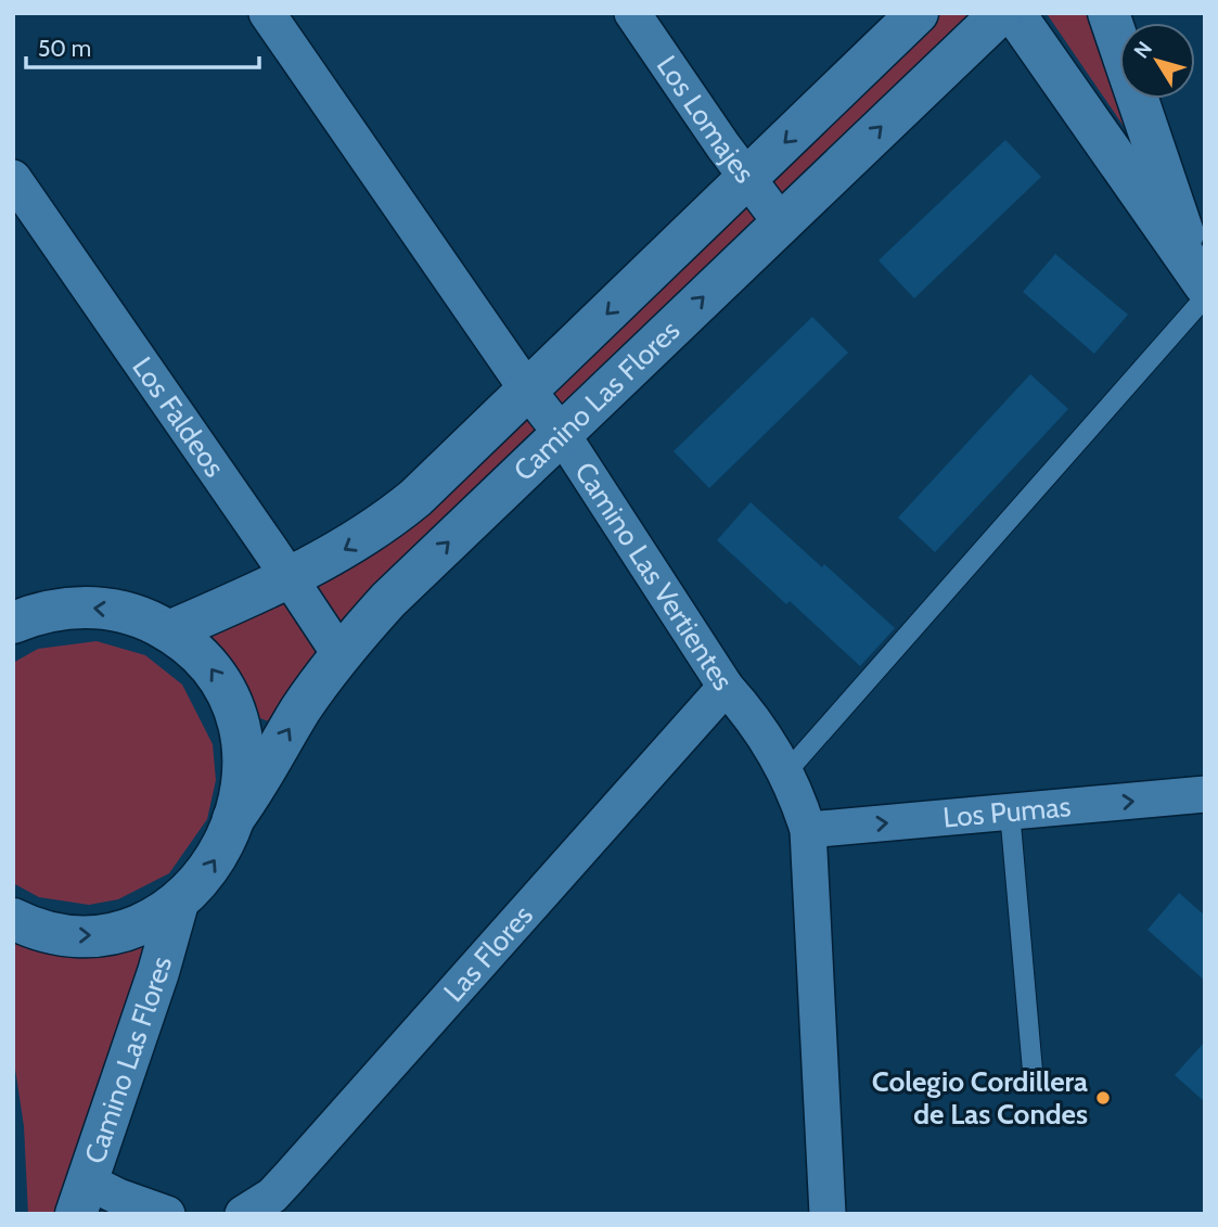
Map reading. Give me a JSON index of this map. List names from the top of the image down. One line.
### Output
{"streets":{"street":["Los Lomajes","Camino Las Flores","Los Faldeos","Camino Las Vertientes","Los Pumas","Las Flores"]},"crossings":[["Los Lomajes","Camino Las Flores"],["Camino Las Flores","Los Faldeos"],["Camino Las Flores","Camino Las Vertientes"],["Camino Las Vertientes","Los Pumas"],["Camino Las Vertientes","Las Flores"]],"one_way":["Los Pumas"],"places":["Colegio Cordillera de Las Condes"],"scale_bar":"50 m","north":"top left"}
